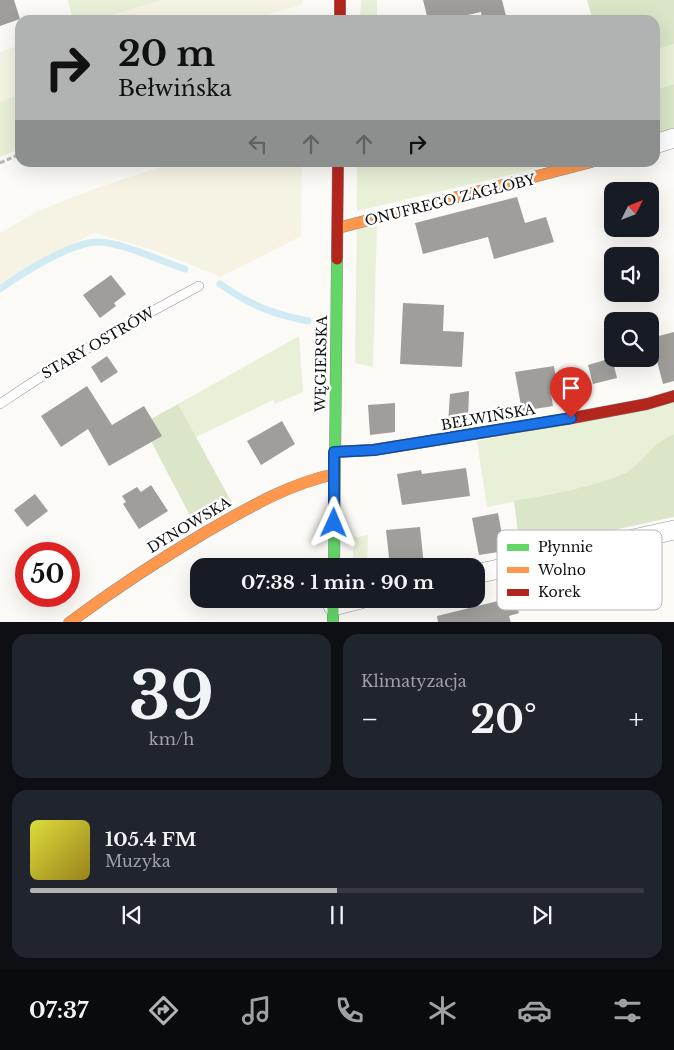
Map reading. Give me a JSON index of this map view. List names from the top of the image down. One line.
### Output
{"streets":{"street":["ONUFREGO ZAGŁOBY","WĘGIERSKA","BEŁWIŃSKA","DYNOWSKA"],"lane":["STARY OSTRÓW"]},"crossings":[["ONUFREGO ZAGŁOBY","WĘGIERSKA"],["WĘGIERSKA","BEŁWIŃSKA"],["WĘGIERSKA","DYNOWSKA"]],"legend":["Płynnie","Wolno","Korek"],"north":"top right","page":{"turn":["20 m","Bełwińska"],"limit":"50","trip":"07:38 · 1 min · 90 m","tile":[["39","km/h"],"Klimatyzacja"],"heat":["−","20°","+"],"song":["105.4 FM","Muzyka"],"tabs":"07:37"}}
